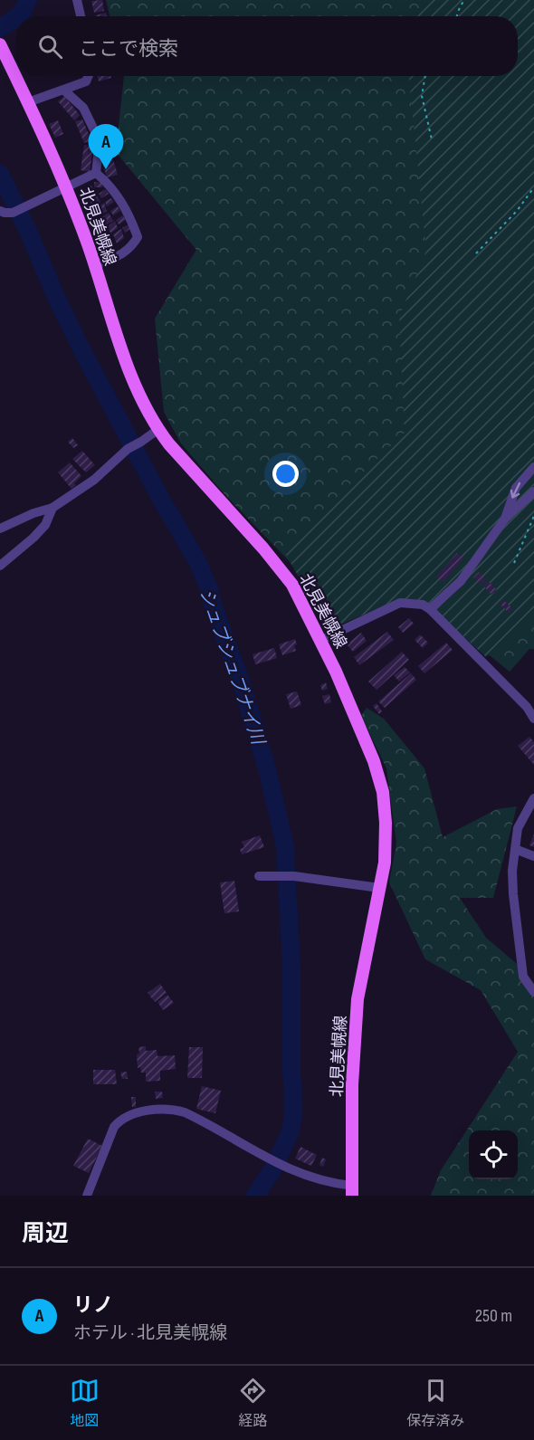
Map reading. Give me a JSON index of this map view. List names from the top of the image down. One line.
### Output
{"streets":{"main road":["北見美幌線"]},"water":["シュブシュブナイ川"],"page":{"search":"ここで検索","pins":"A","heading":"周辺","list":[{"mark":"A","name":"リノ","note":"ホテル · 北見美幌線","value":"250 m"}],"nav":["地図","経路","保存済み"]}}
